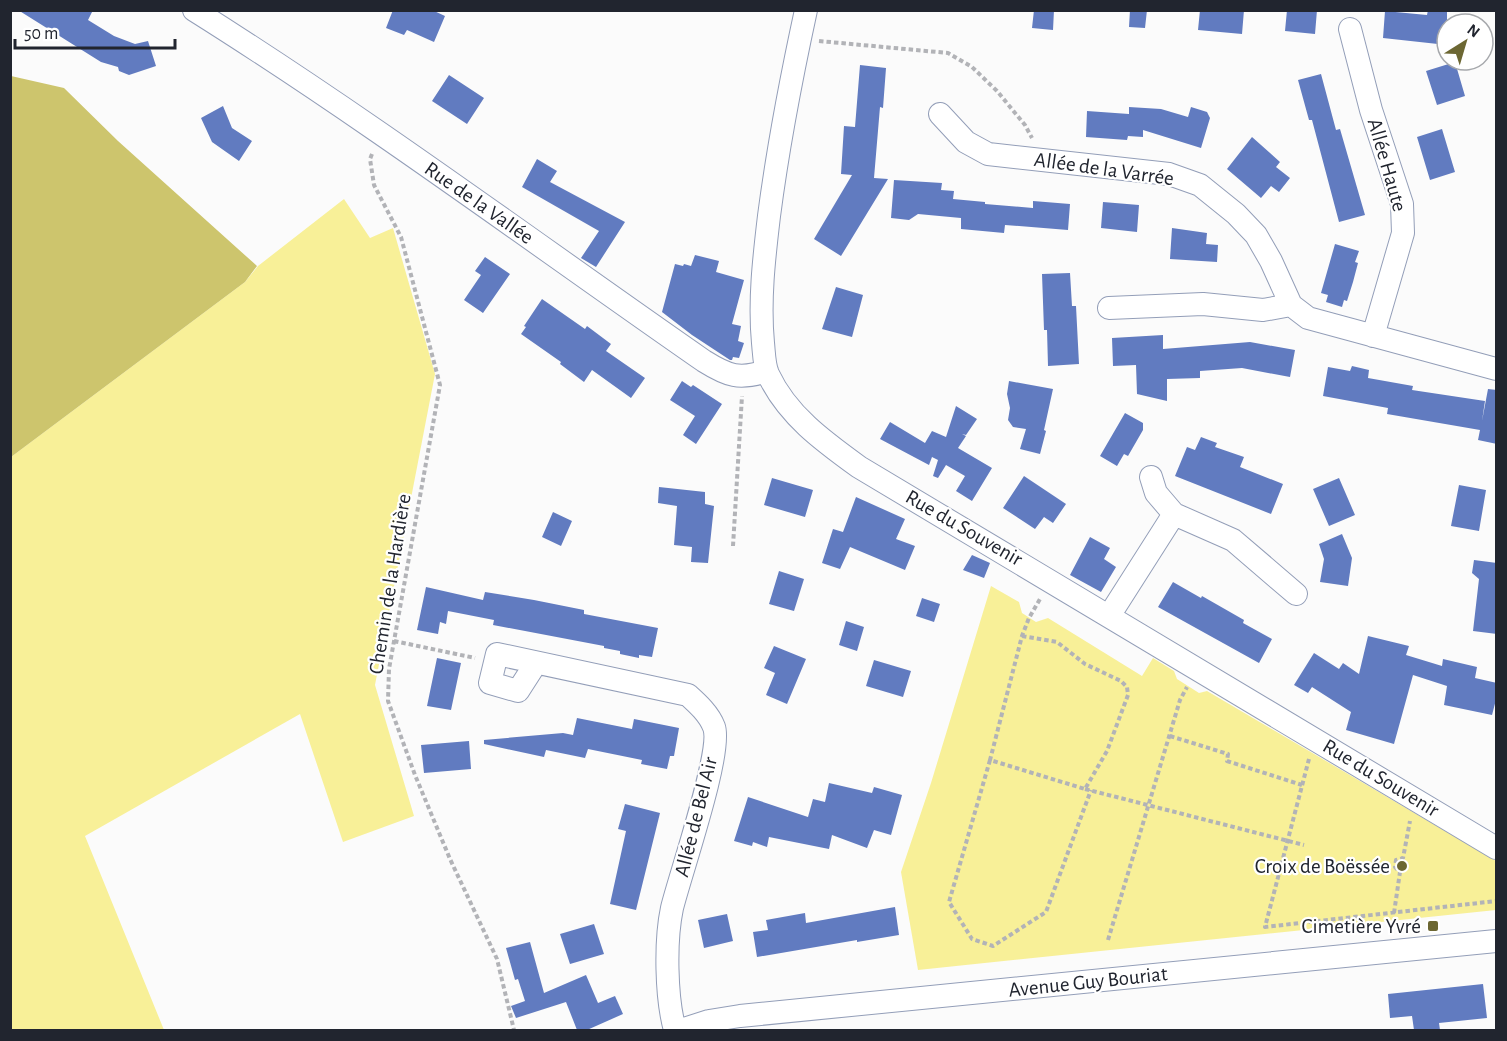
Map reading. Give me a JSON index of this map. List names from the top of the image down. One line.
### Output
{"streets":{"street":["Allée Haute","Allée de la Varrée","Rue de la Vallée","Rue du Souvenir","Allée de Bel Air","Avenue Guy Bouriat"],"path":["Chemin de la Hardière"]},"crossings":[["Rue de la Vallée","Chemin de la Hardière"]],"places":{"other":["Croix de Boëssée"],"transit":["Cimetière Yvré"]},"scale_bar":"50 m","north":"top right"}
